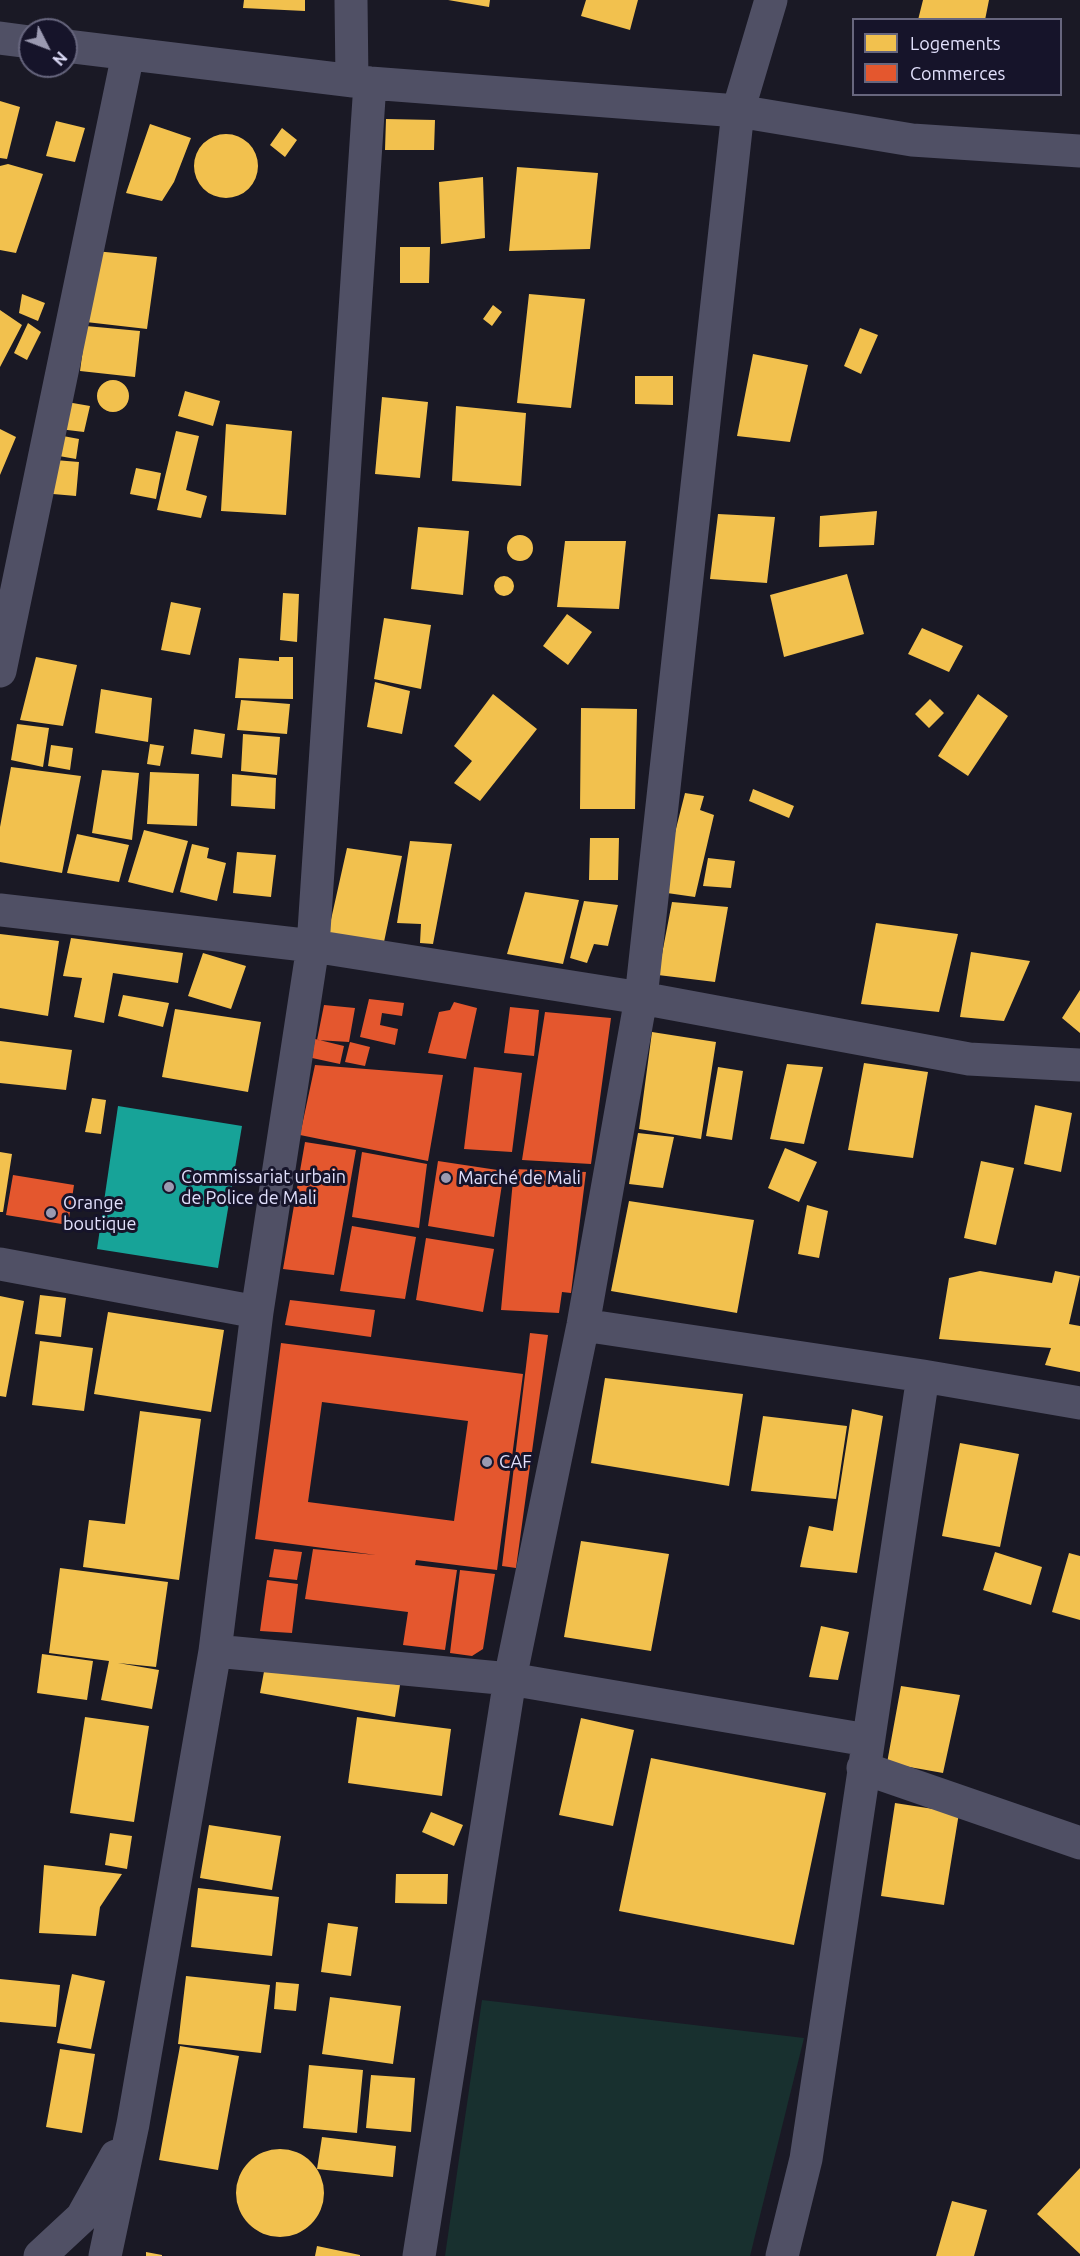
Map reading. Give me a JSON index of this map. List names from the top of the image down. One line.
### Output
{"places":["Marché de Mali","Commissariat urbain de Police de Mali","Orange boutique","CAF"],"legend":["Logements","Commerces"],"north":"bottom right"}
